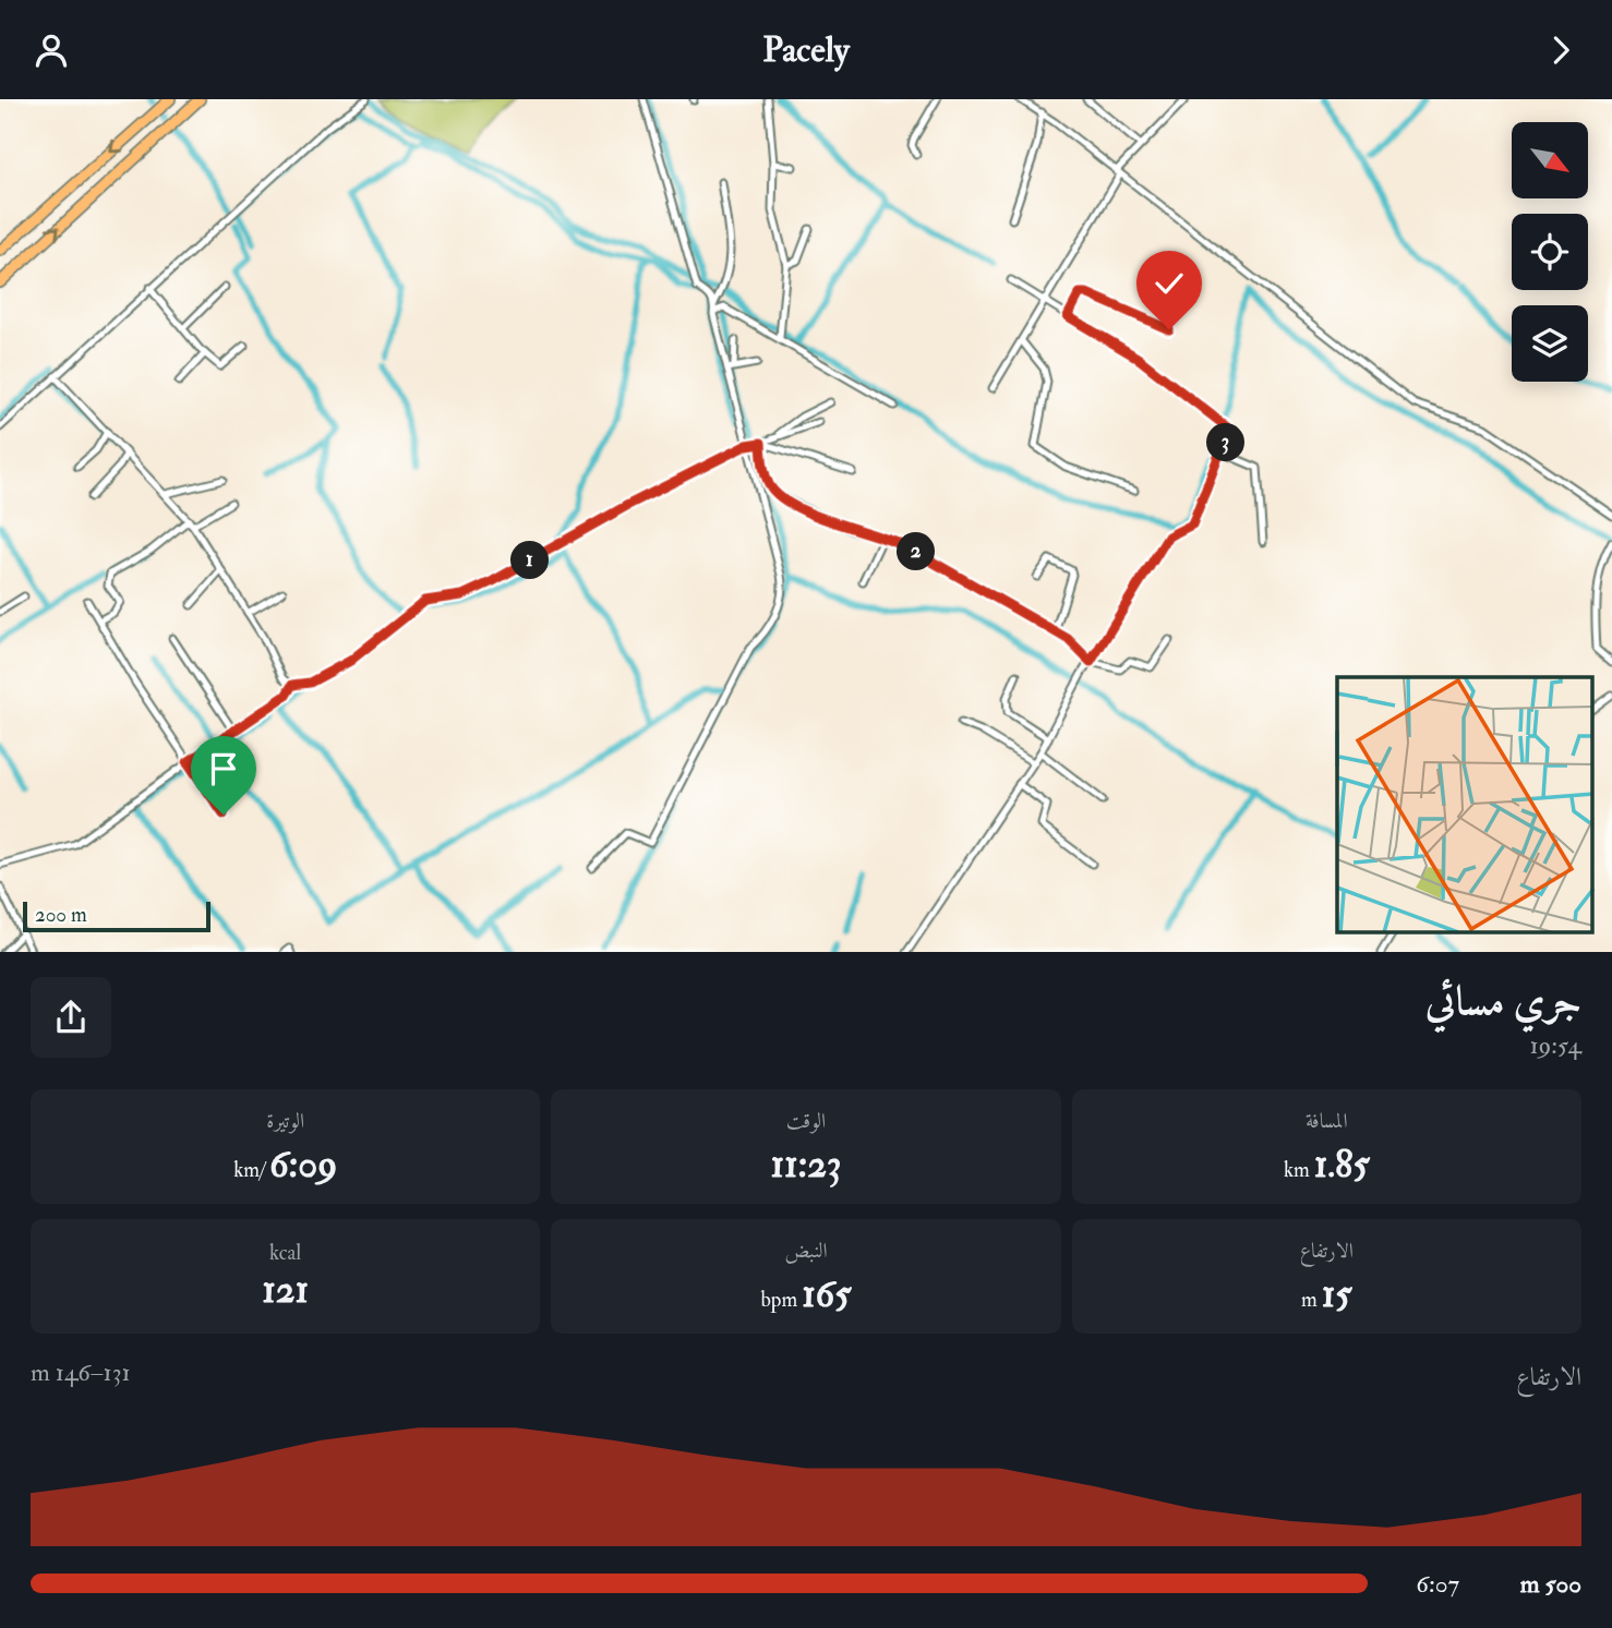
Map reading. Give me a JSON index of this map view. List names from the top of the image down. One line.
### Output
{"scale_bar":"200 m","north":"bottom right","page":{"header":"Pacely","pins":["3","2","1"],"scale":"200 m","heading":["جري مسائي","19:54"],"stats":[["المسافة","1.85 km"],["الوقت","11:23"],["الوتيرة","6:09 /km"],["الارتفاع","15 m"],["النبض","165 bpm"],["kcal","121"]],"chart":["الارتفاع","131–146 m"],"list":[{"name":"500 m","note":"6:07"}]}}
